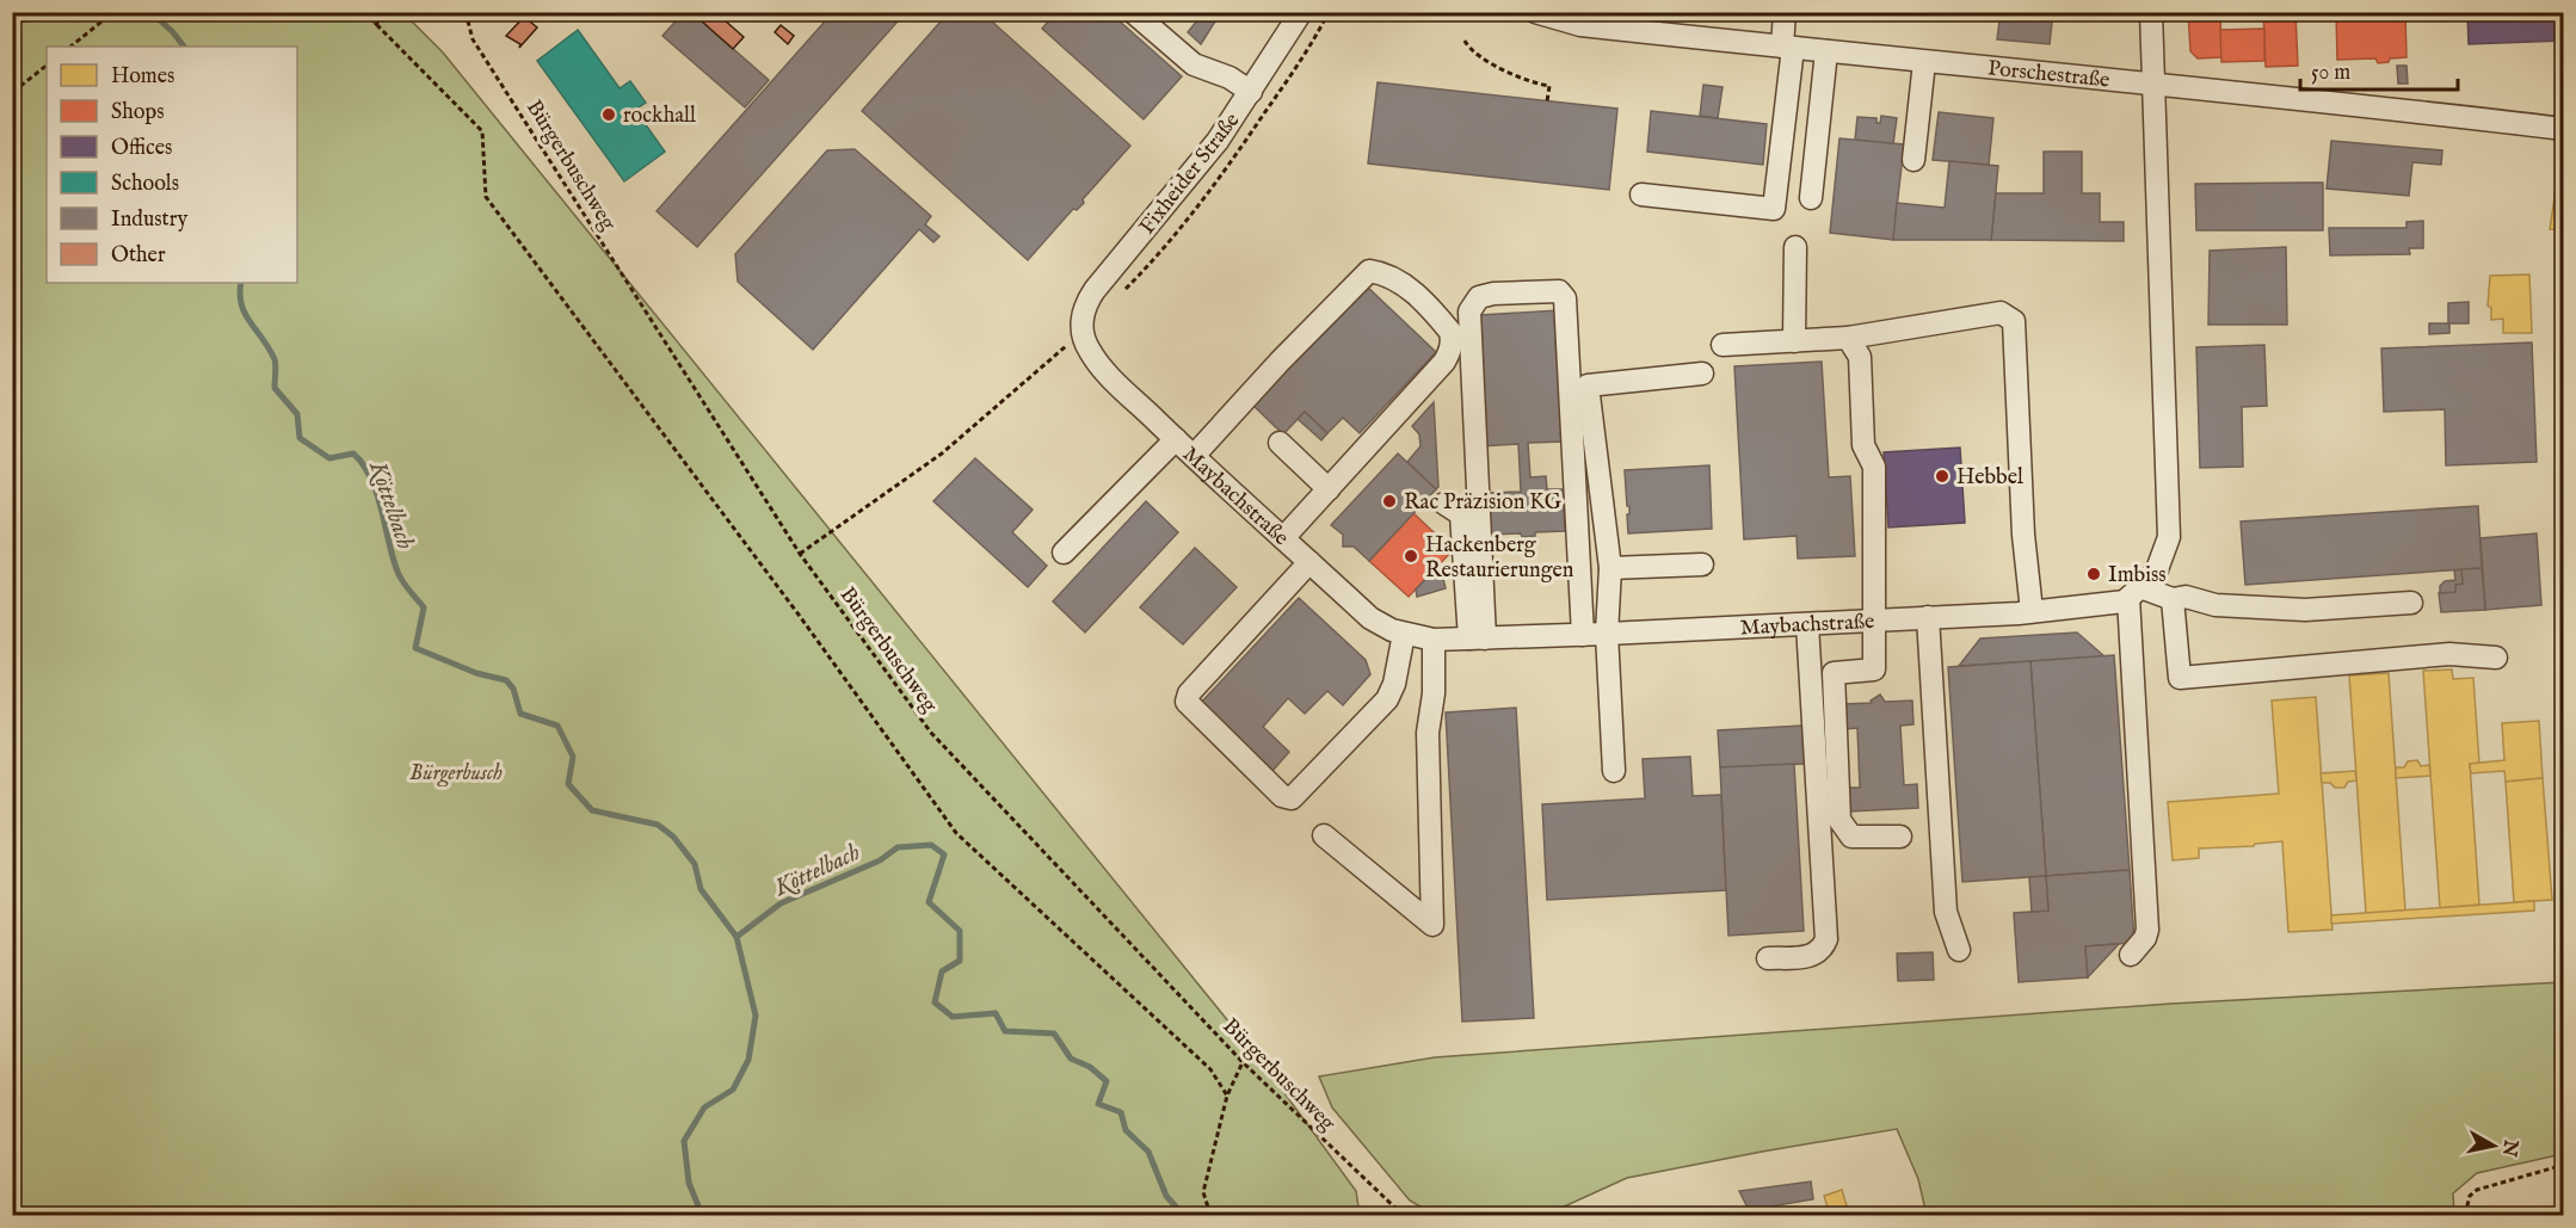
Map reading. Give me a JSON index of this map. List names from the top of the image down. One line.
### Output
{"streets":{"street":["Porschestraße","Fixheider Straße","Maybachstraße"],"path":["Bürgerbuschweg"]},"crossings":[["Fixheider Straße","Maybachstraße"]],"water":["Köttelbach"],"parks":["Bürgerbusch"],"places":["rockhall","Hebbel","Rac Präzision KG","Hackenberg Restaurierungen","Imbiss"],"legend":["Homes","Shops","Offices","Schools","Industry","Other"],"scale_bar":"50 m","north":"right"}
